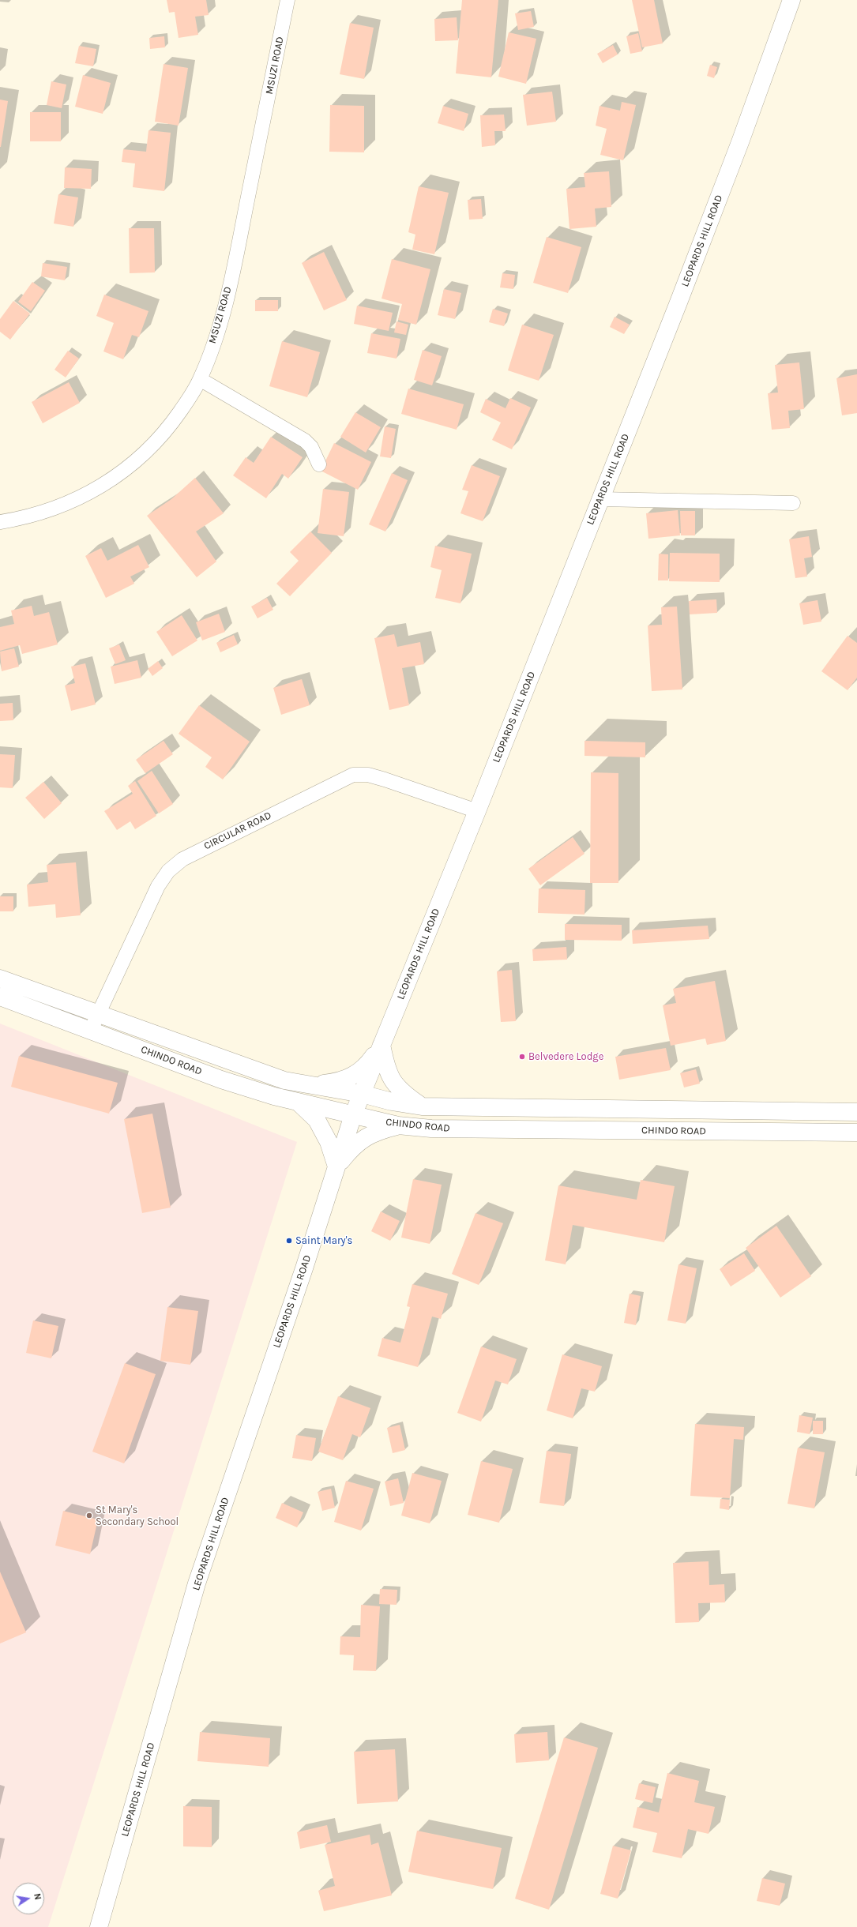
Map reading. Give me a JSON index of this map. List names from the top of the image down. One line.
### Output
{"streets":{"main road":["LEOPARDS HILL ROAD","CHINDO ROAD"],"street":["MSUZI ROAD","CIRCULAR ROAD"]},"crossings":[["LEOPARDS HILL ROAD","CIRCULAR ROAD"],["LEOPARDS HILL ROAD","CHINDO ROAD"],["CIRCULAR ROAD","CHINDO ROAD"]],"places":["Belvedere Lodge","Saint Mary's","St Mary's Secondary School"],"north":"right"}
